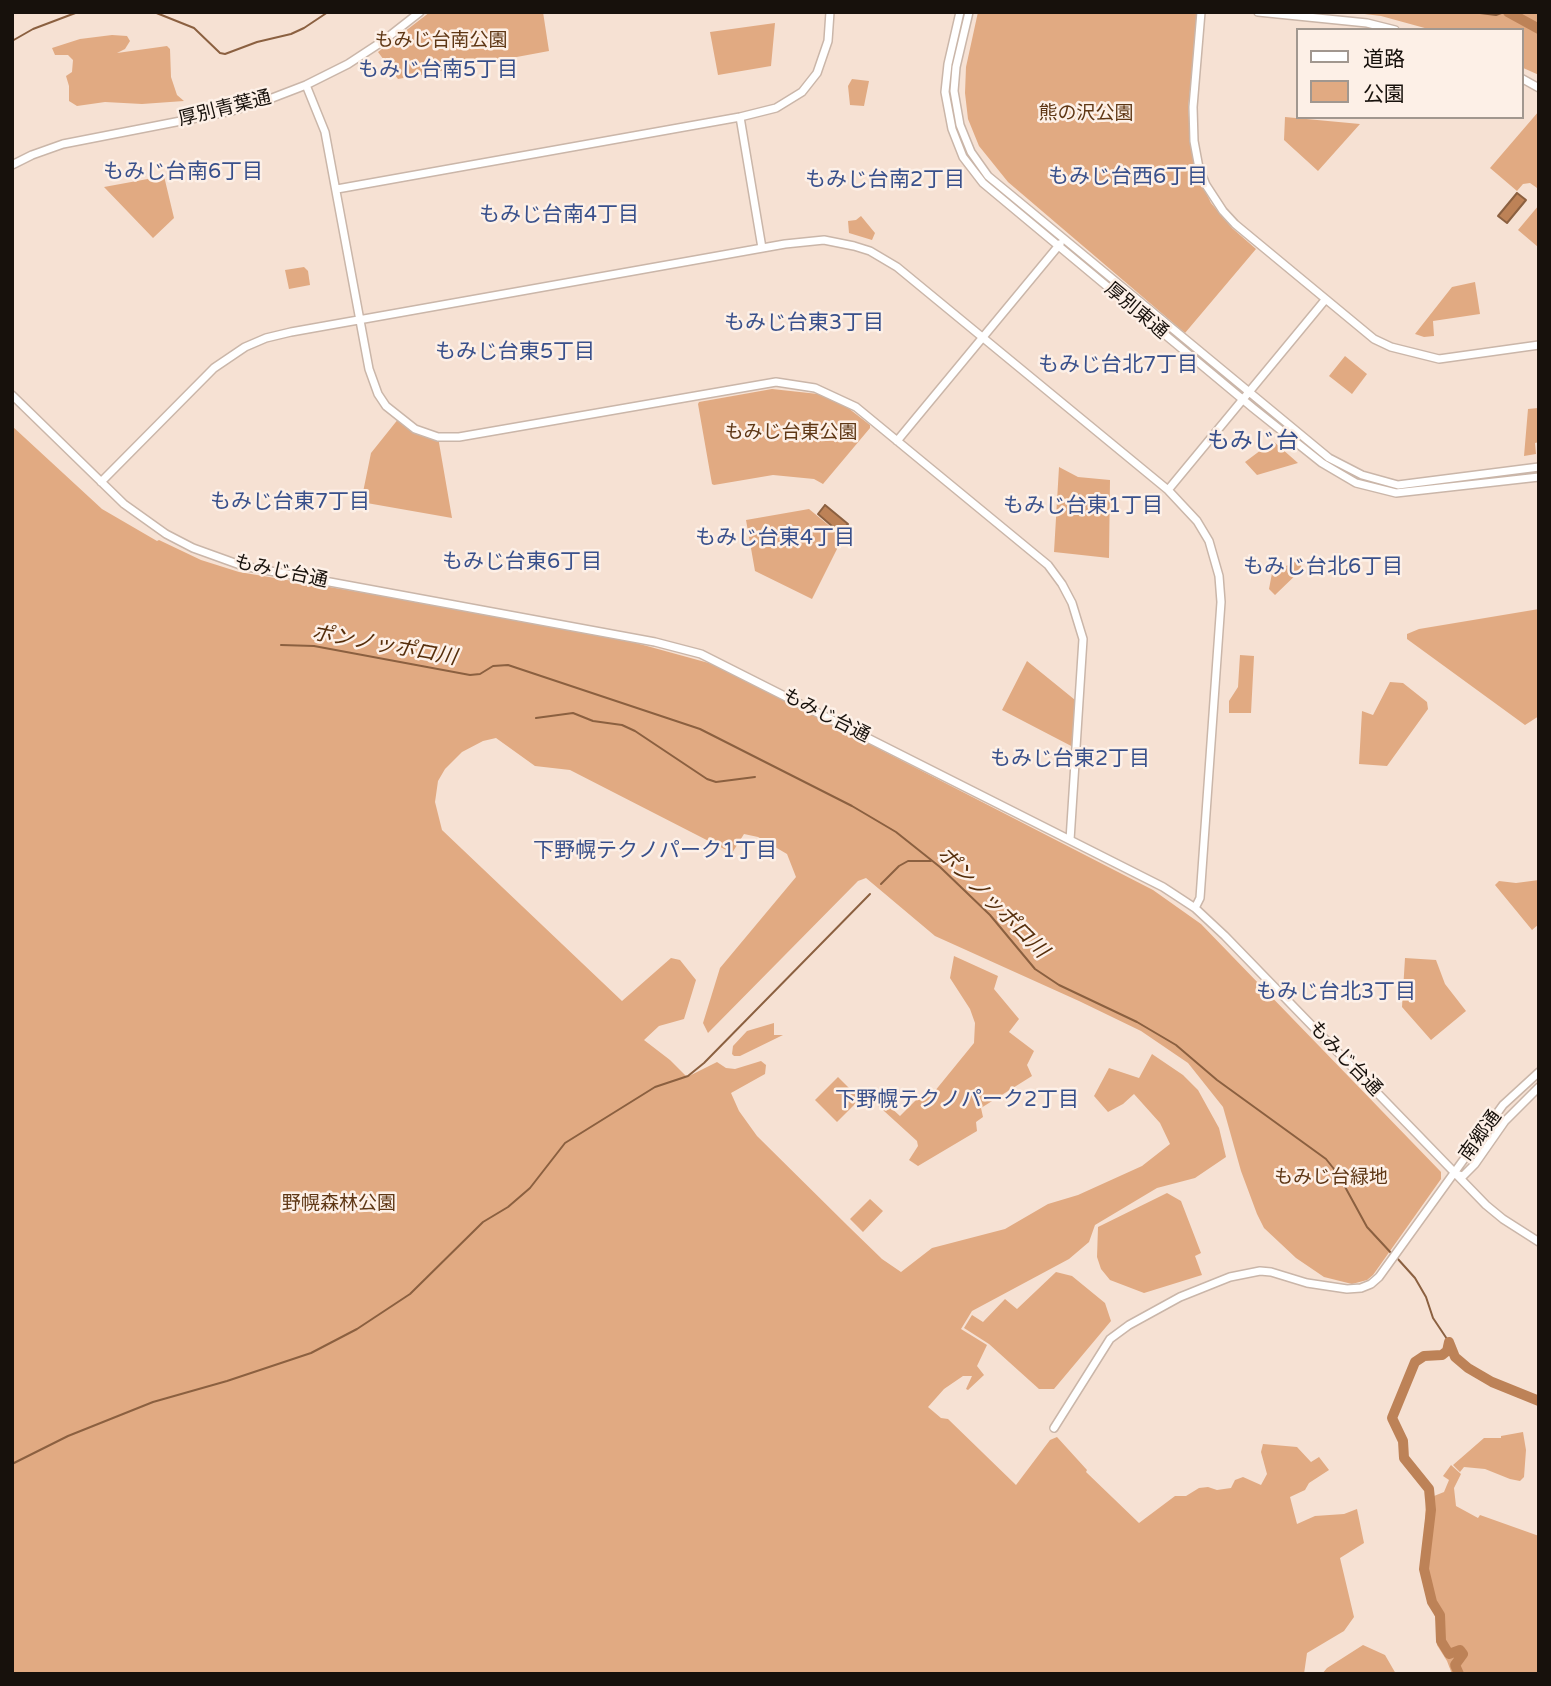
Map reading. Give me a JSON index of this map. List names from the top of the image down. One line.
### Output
{"streets":{"street":["厚別青葉通","厚別東通","もみじ台通","南郷通"]},"crossings":[["もみじ台通","南郷通"]],"districts":["もみじ台南5丁目","もみじ台南6丁目","もみじ台西6丁目","もみじ台南2丁目","もみじ台南4丁目","もみじ台東3丁目","もみじ台東5丁目","もみじ台北7丁目","もみじ台","もみじ台東7丁目","もみじ台東1丁目","もみじ台東4丁目","もみじ台東6丁目","もみじ台北6丁目","もみじ台東2丁目","下野幌テクノパーク1丁目","もみじ台北3丁目","下野幌テクノパーク2丁目"],"water":["ポンノッポロ川"],"parks":["もみじ台南公園","熊の沢公園","もみじ台東公園","もみじ台緑地","野幌森林公園"],"legend":["道路","公園"]}
